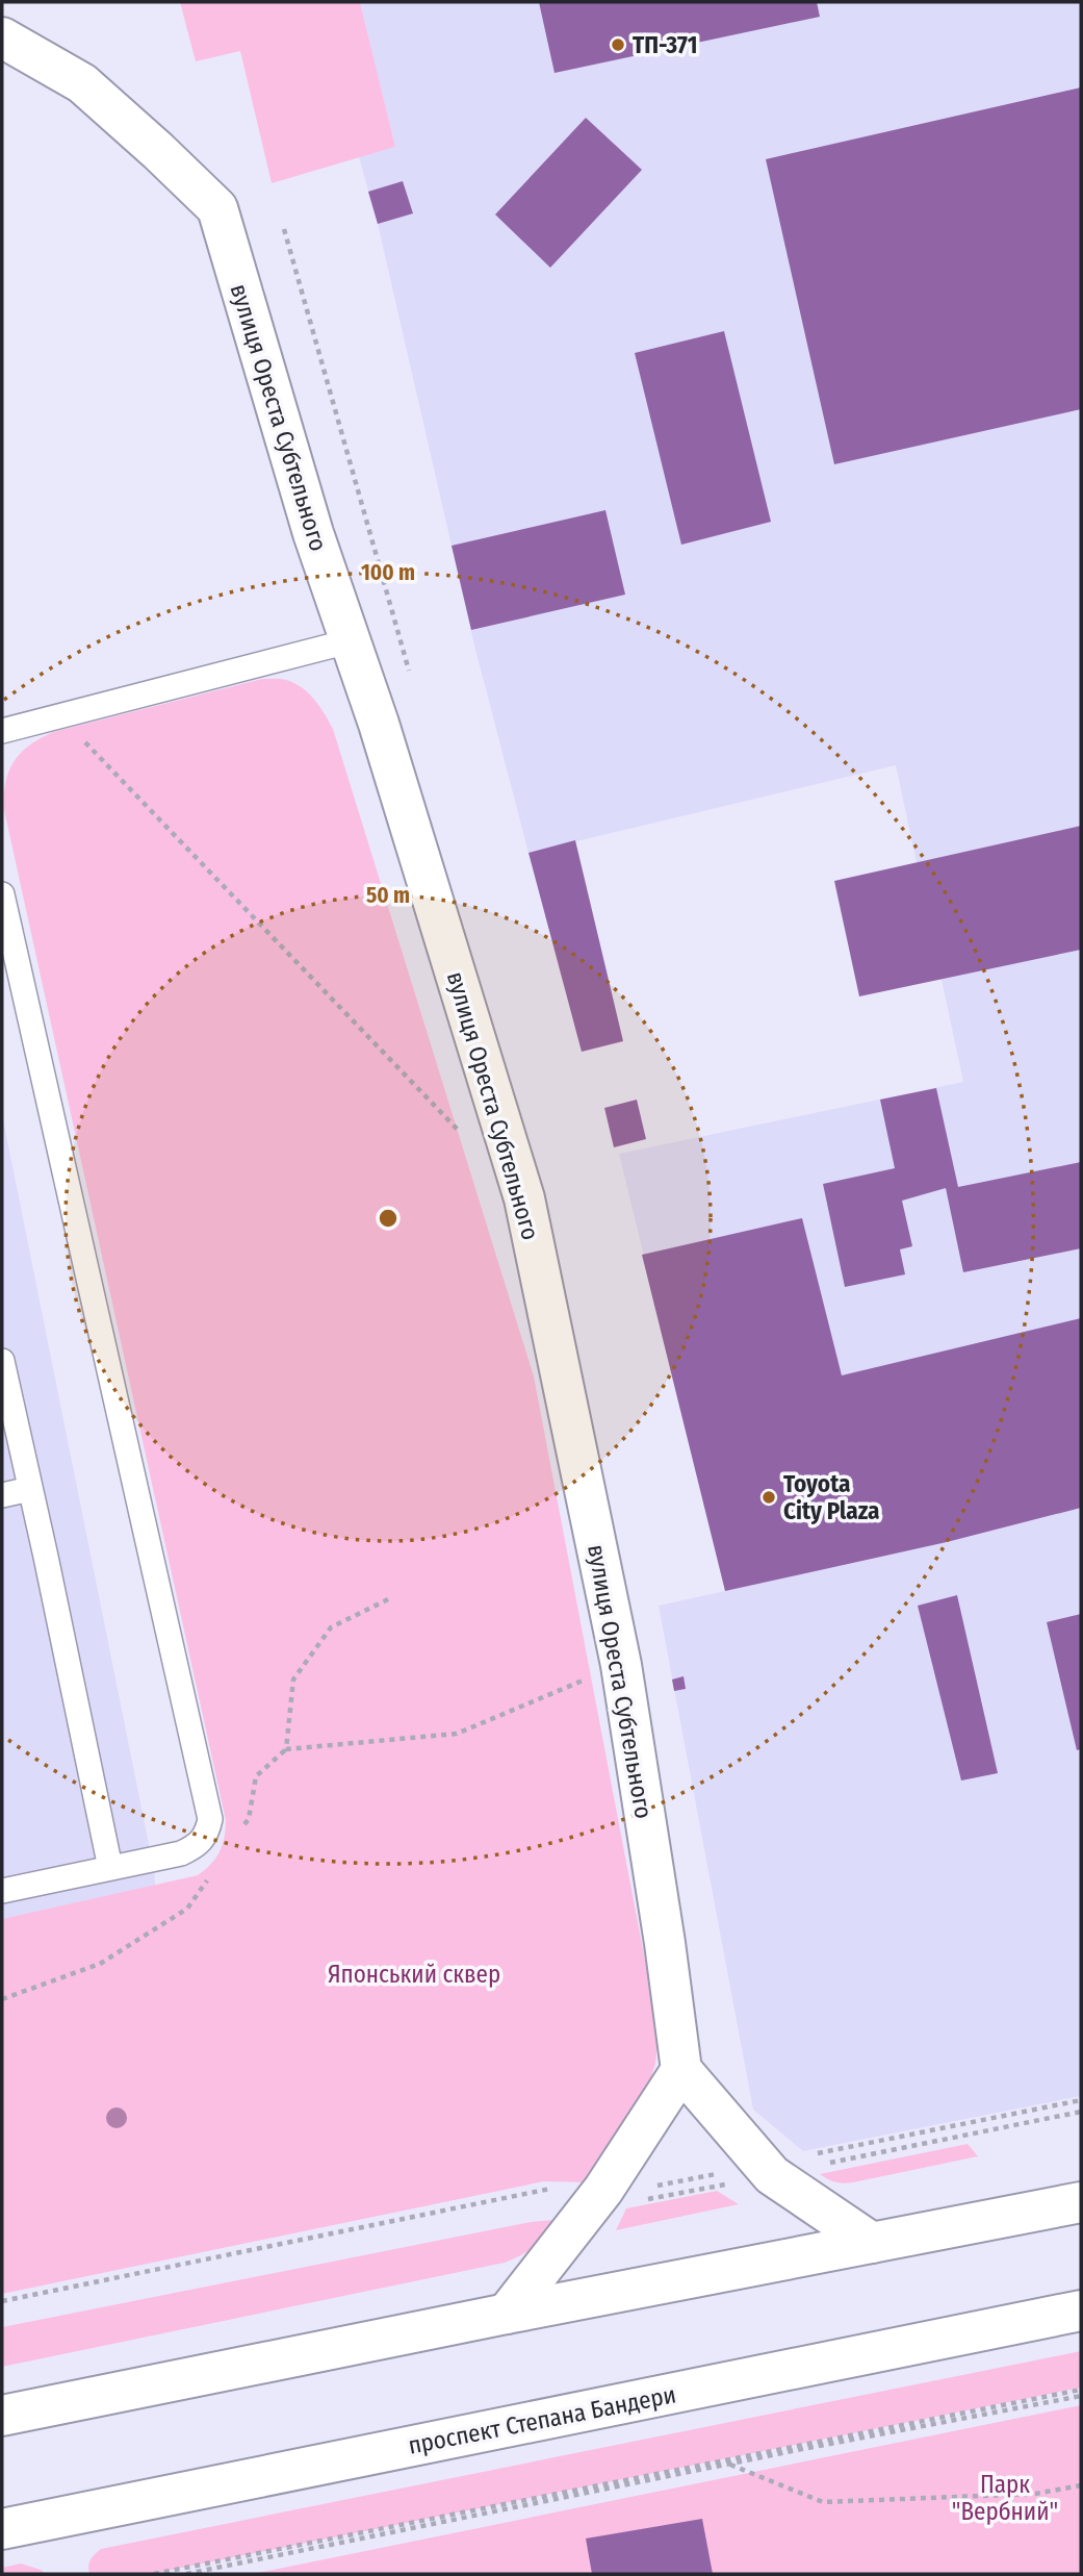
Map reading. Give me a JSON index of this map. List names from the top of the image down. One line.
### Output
{"streets":{"street":["вулиця Ореста Субтельного","проспект Степана Бандери"]},"parks":["Японський сквер","Парк \"Вербний\""],"places":["ТП-371","Toyota City Plaza"],"rings":["100 m","50 m"]}
